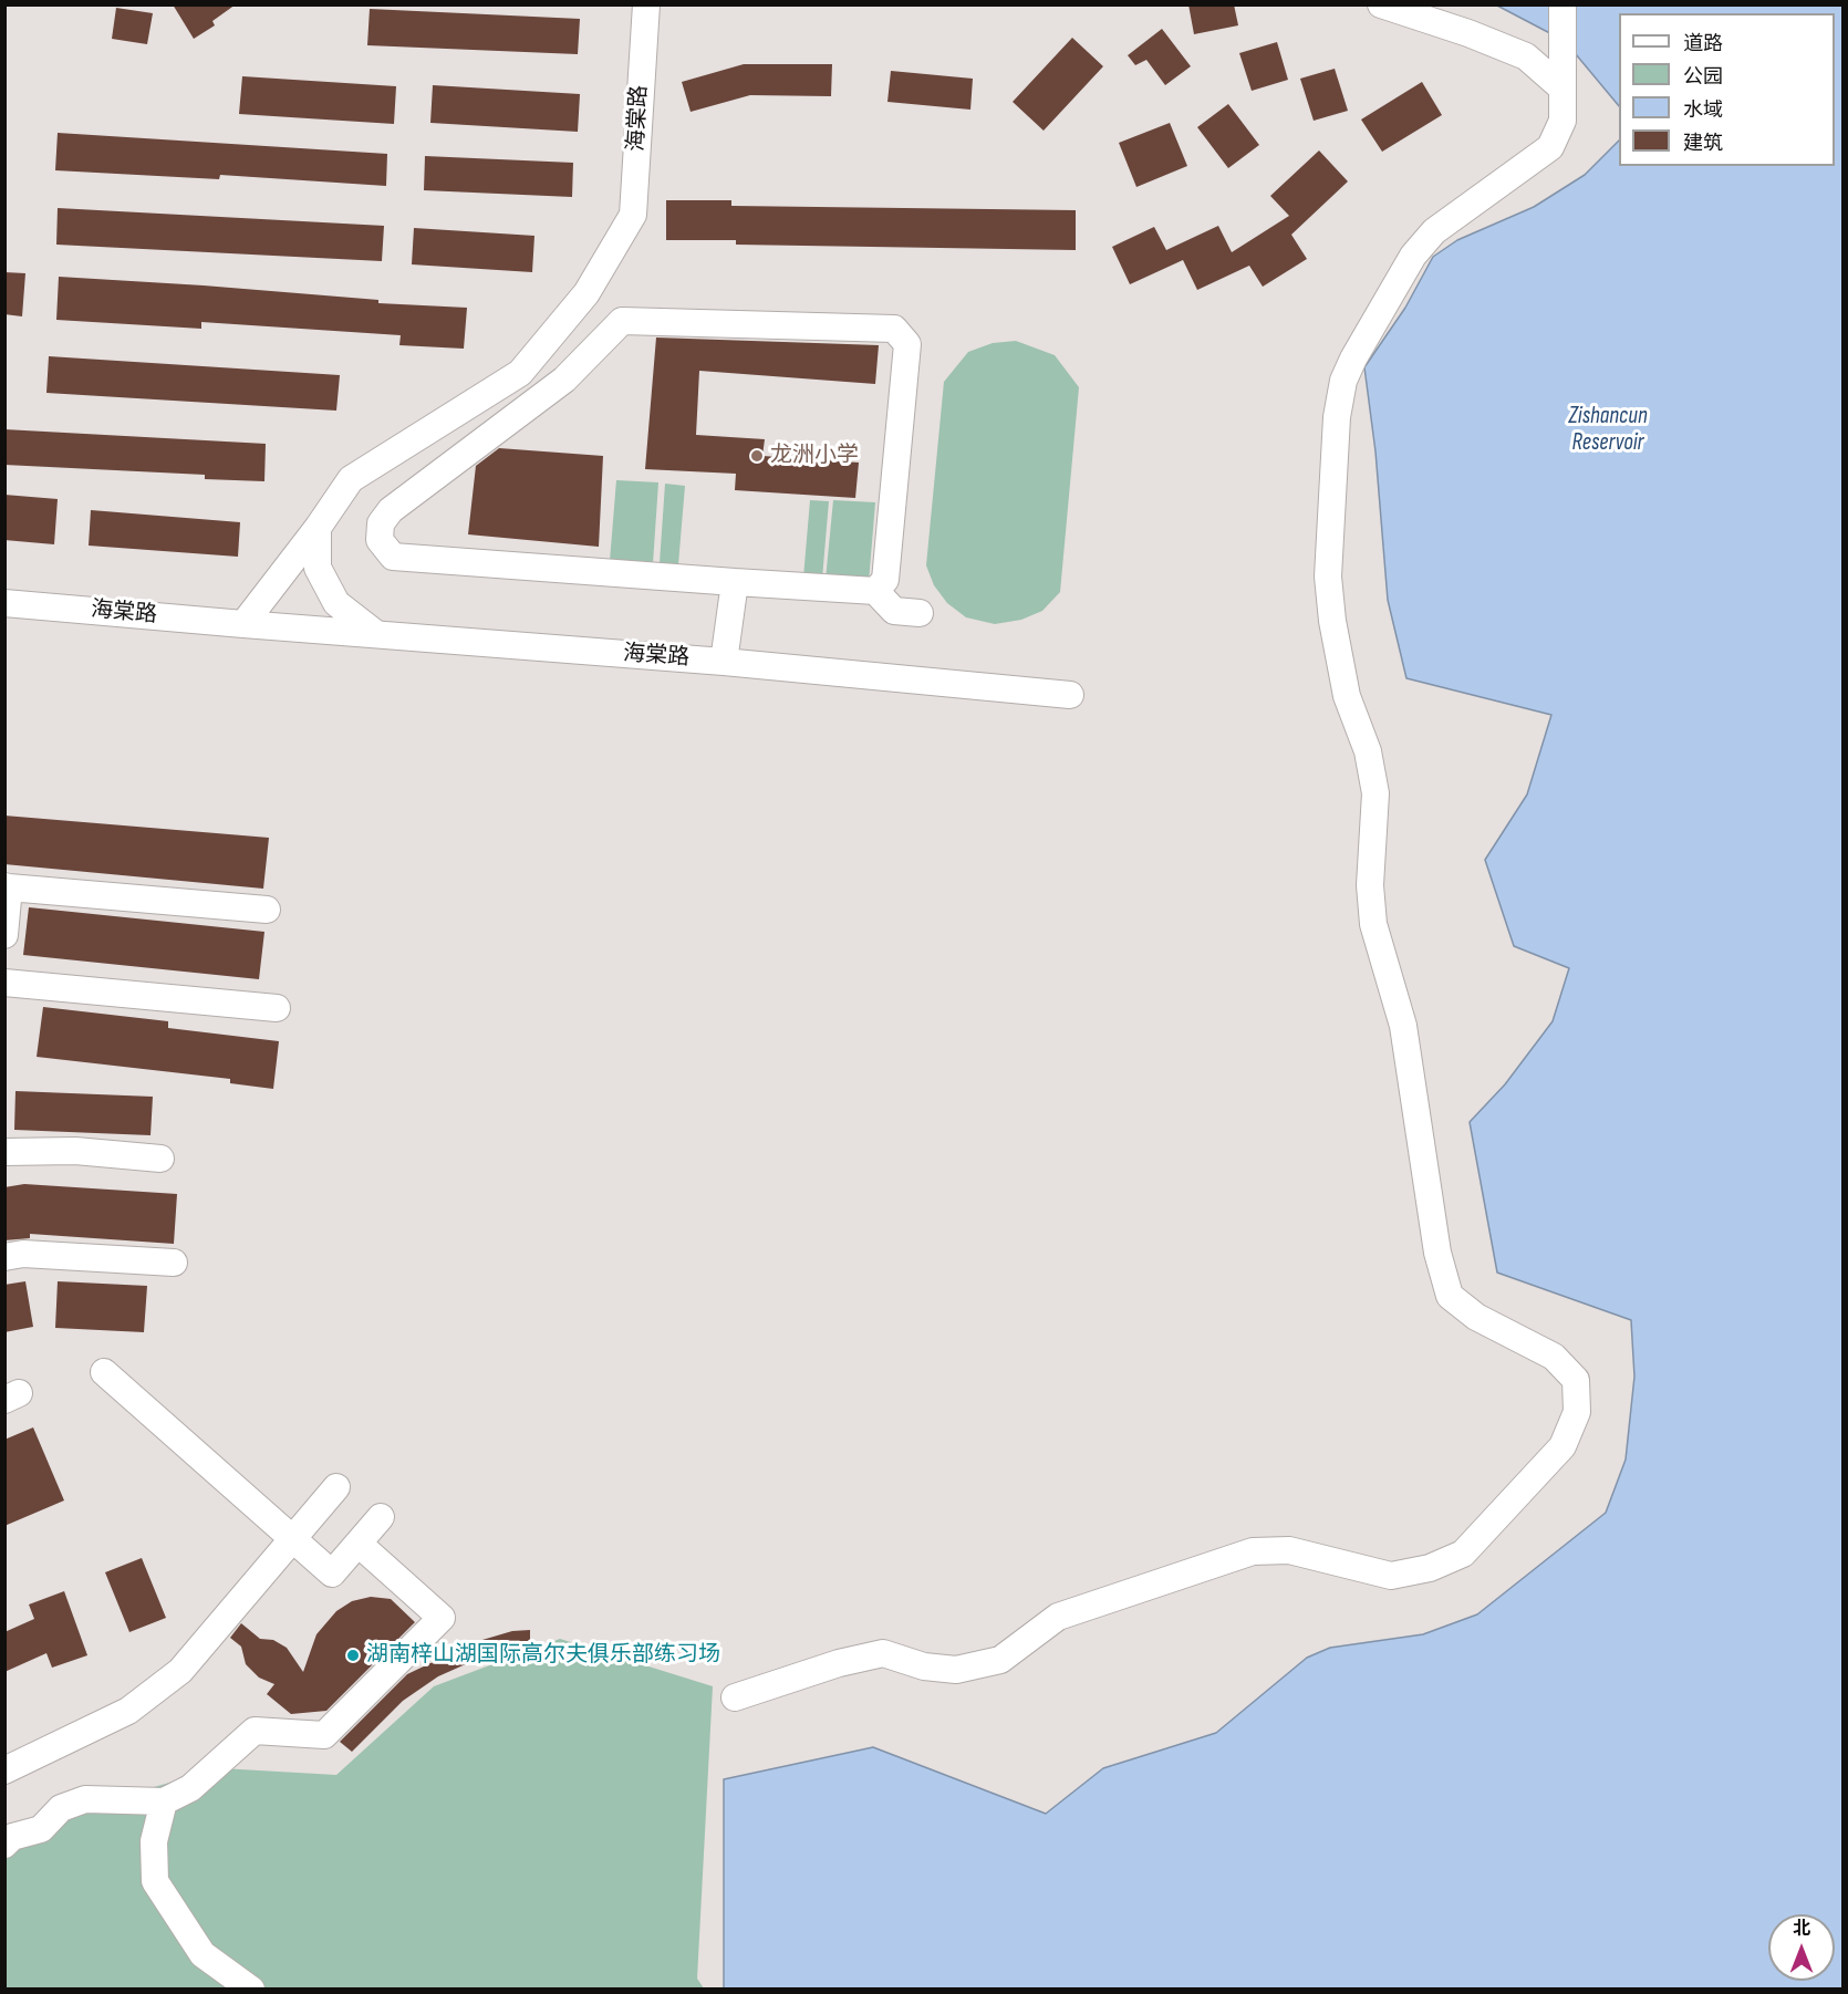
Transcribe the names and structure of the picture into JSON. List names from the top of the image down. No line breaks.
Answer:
{"streets":{"street":["海棠路"]},"water":["Zishancun Reservoir"],"places":["龙洲小学","湖南梓山湖国际高尔夫俱乐部练习场"],"legend":["道路","公园","水域","建筑"],"north":"top"}
